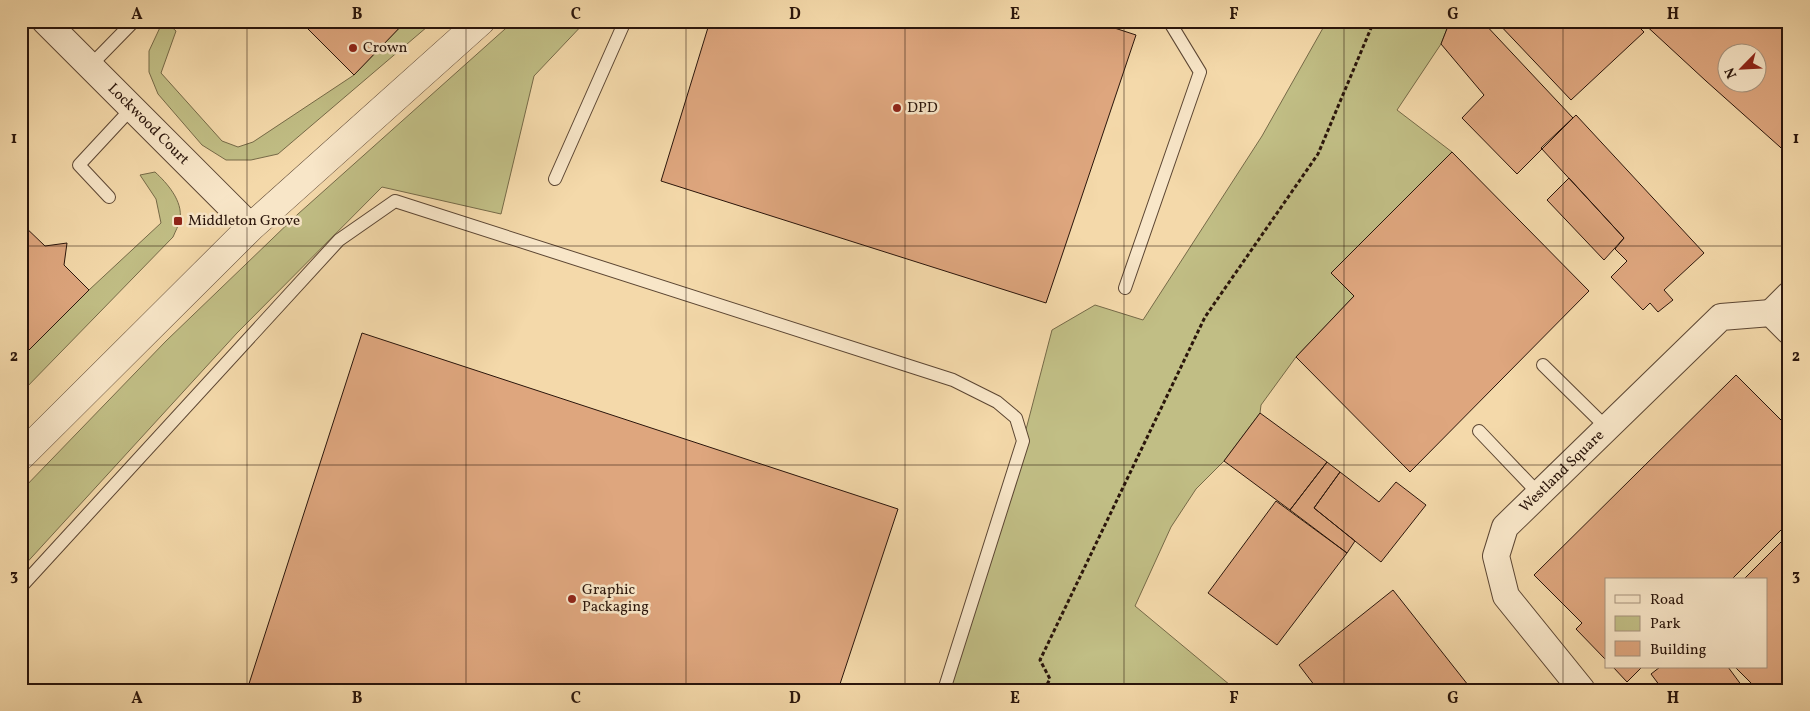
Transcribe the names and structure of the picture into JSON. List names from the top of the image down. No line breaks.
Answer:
{"streets":{"street":["Lockwood Court","Westland Square"]},"places":{"other":["Crown","DPD","Graphic Packaging"],"transit":["Middleton Grove"]},"legend":["Road","Park","Building"],"north":"bottom left","grid":{"columns":["A","B","C","D","E","F","G","H"],"rows":["1","2","3"]}}
